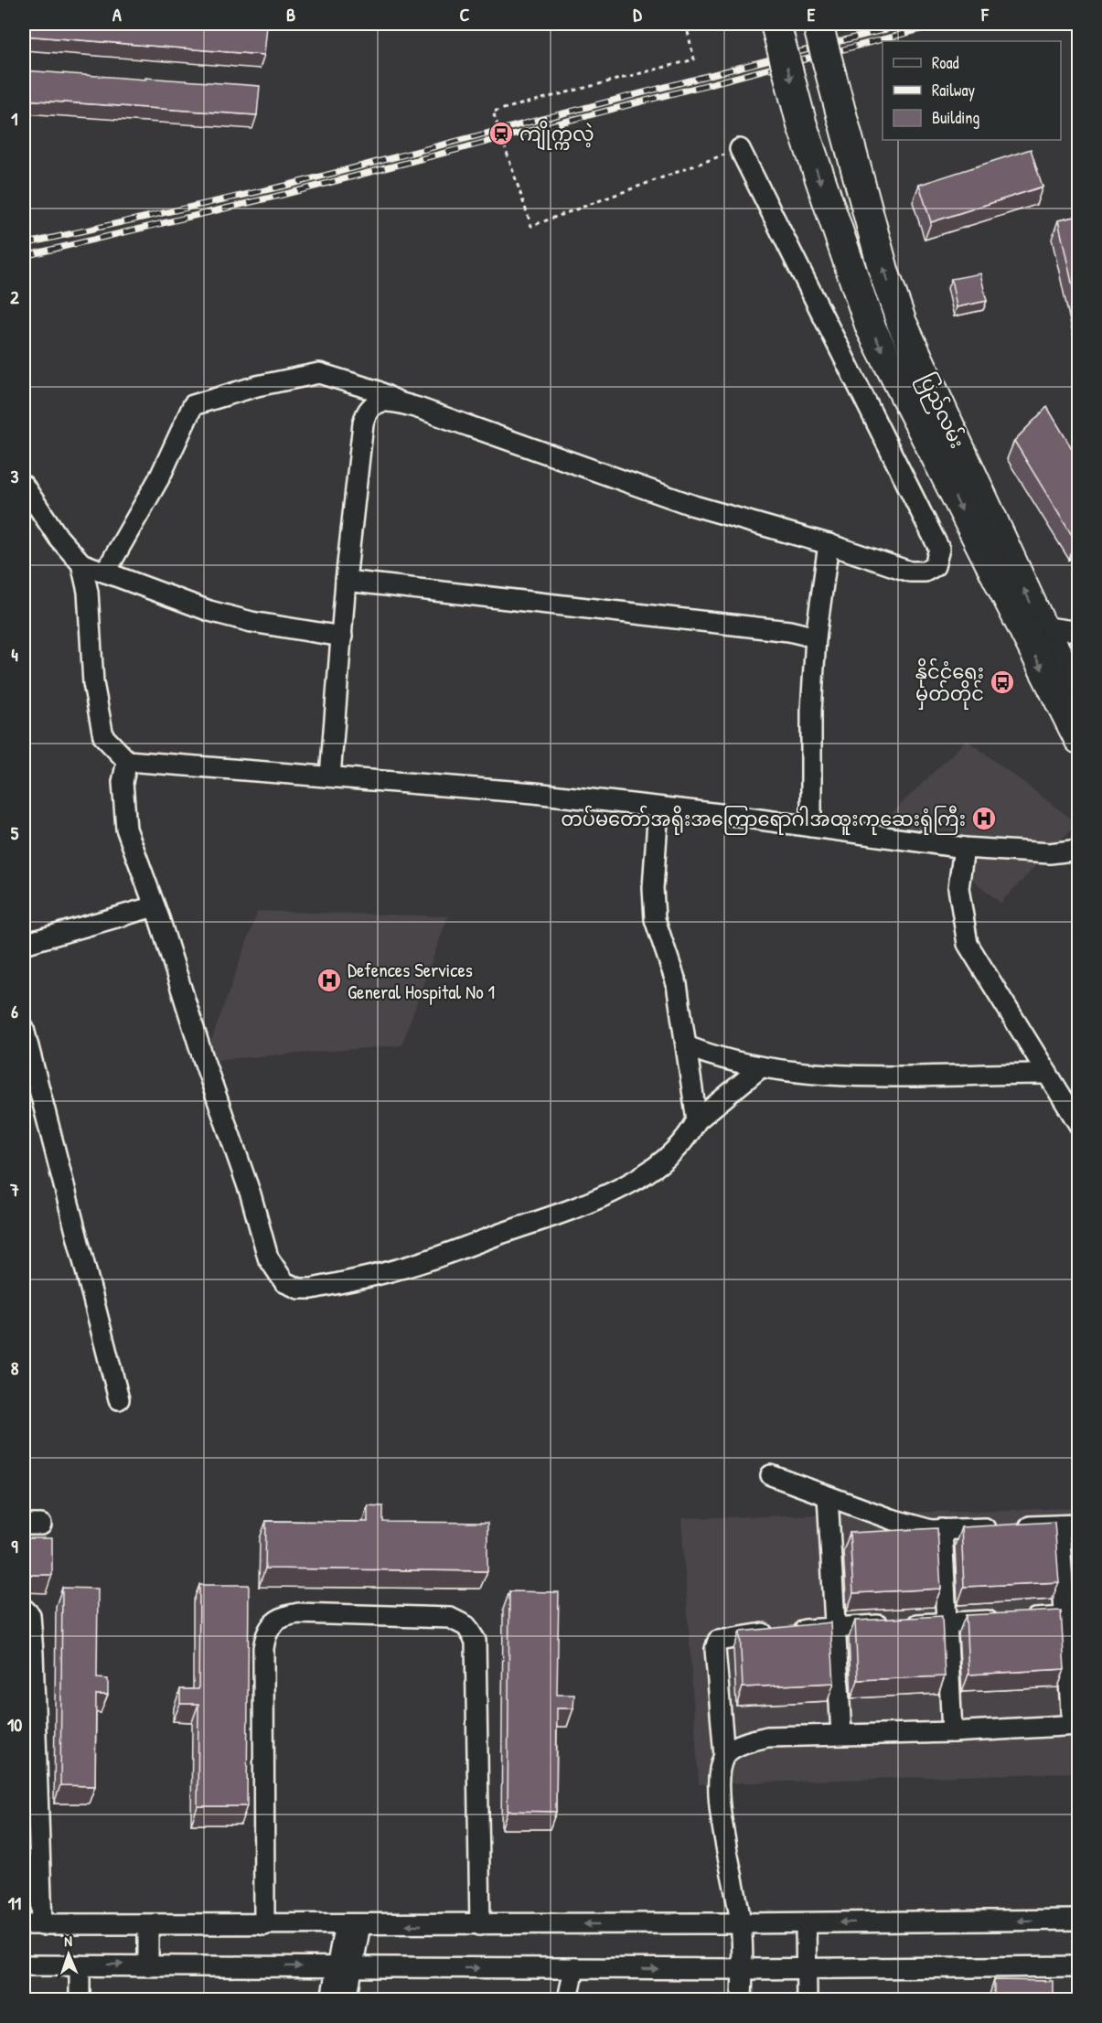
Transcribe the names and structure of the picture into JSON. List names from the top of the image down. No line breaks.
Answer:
{"streets":{"highway":["ပြည်လမ်း"]},"places":{"station":["ကျိုက္ကလဲ့"],"bus stop":["နိုင်ငံရေး မှတ်တိုင်"],"hospital":["တပ်မတော်အရိုးအကြောရောဂါအထူးကုဆေးရုံကြီး","Defences Services General Hospital No 1"]},"legend":["Road","Railway","Building"],"north":"top","grid":{"columns":["A","B","C","D","E","F"],"rows":["1","2","3","4","5","6","7","8","9","10","11"]}}
